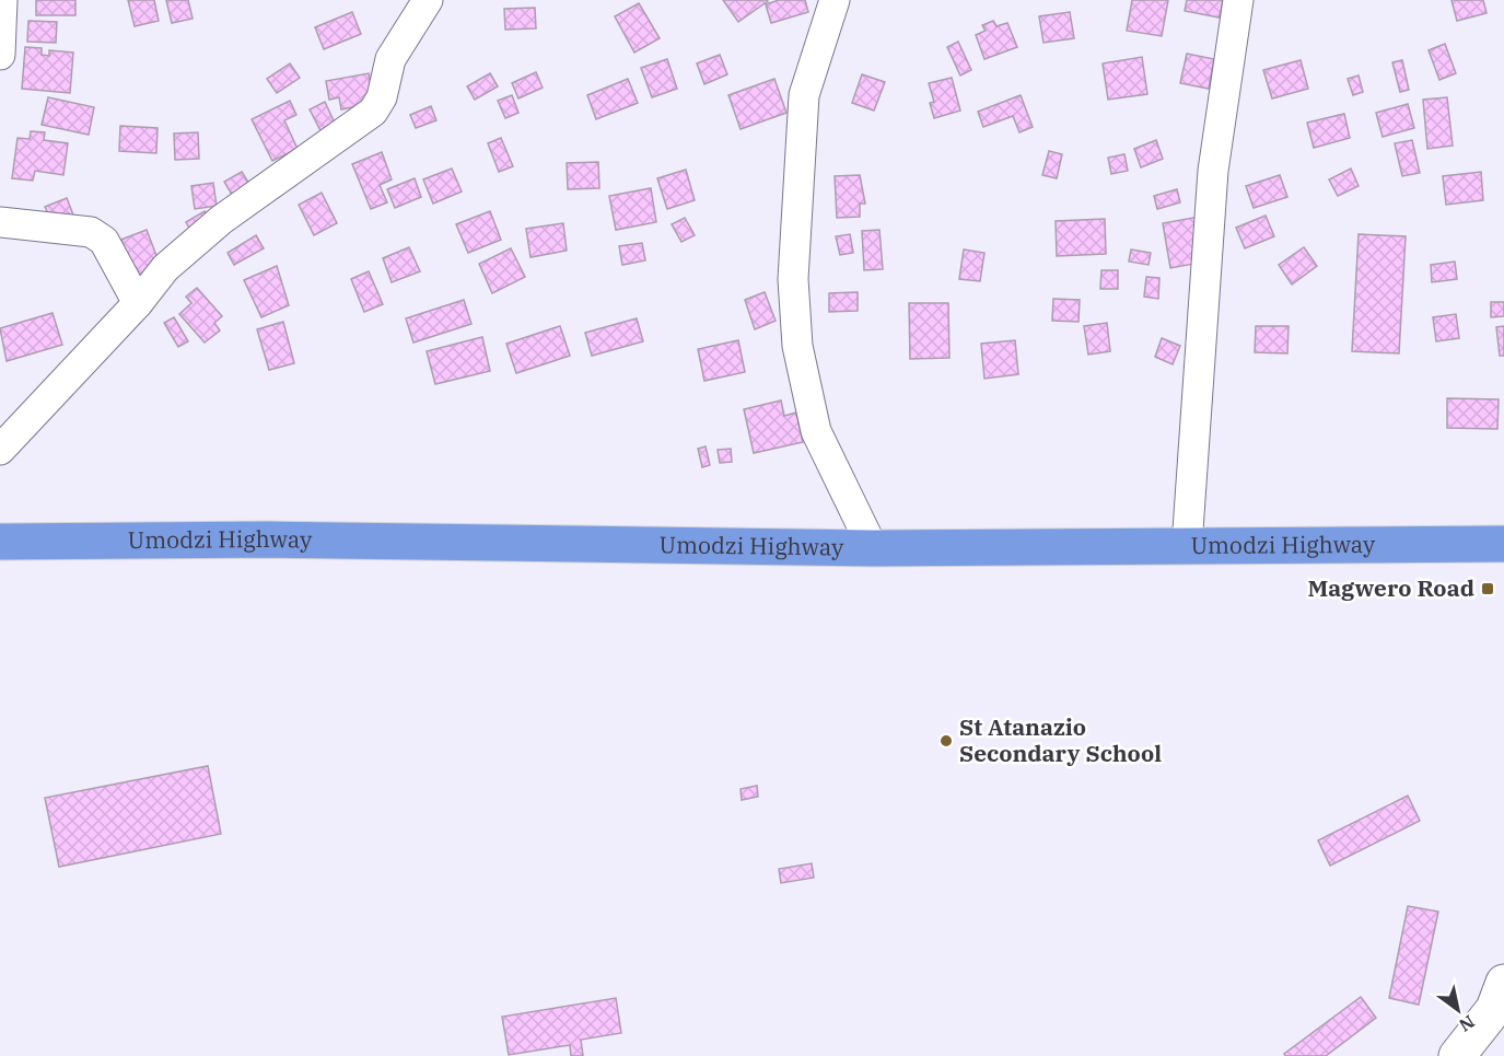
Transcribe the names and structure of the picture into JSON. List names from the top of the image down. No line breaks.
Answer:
{"streets":{"highway":["Umodzi Highway"]},"places":{"transit":["Magwero Road"],"other":["St Atanazio Secondary School"]},"north":"bottom right"}
